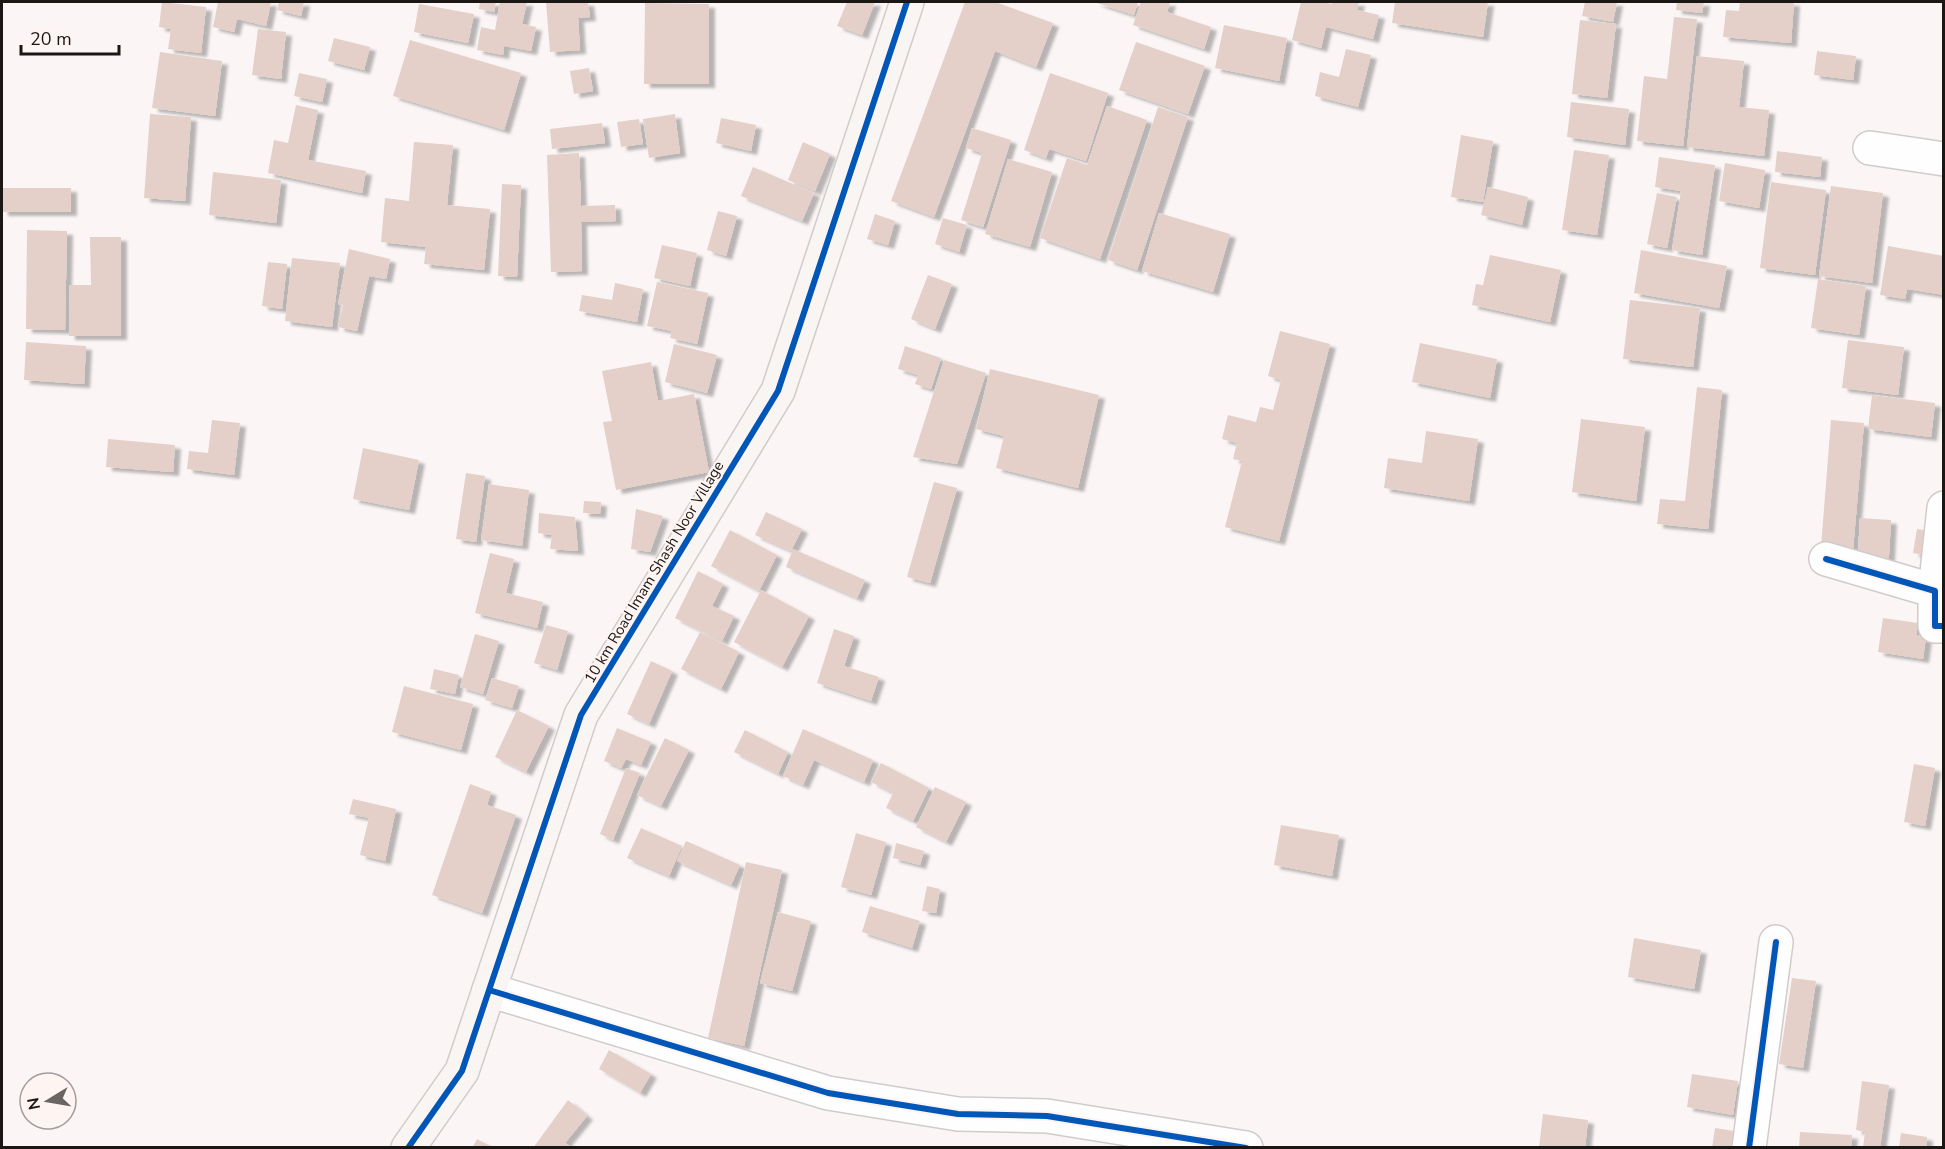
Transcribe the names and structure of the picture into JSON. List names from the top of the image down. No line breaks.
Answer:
{"streets":{"street":["10 km Road Imam Shash Noor Village"]},"scale_bar":"20 m","north":"left"}
